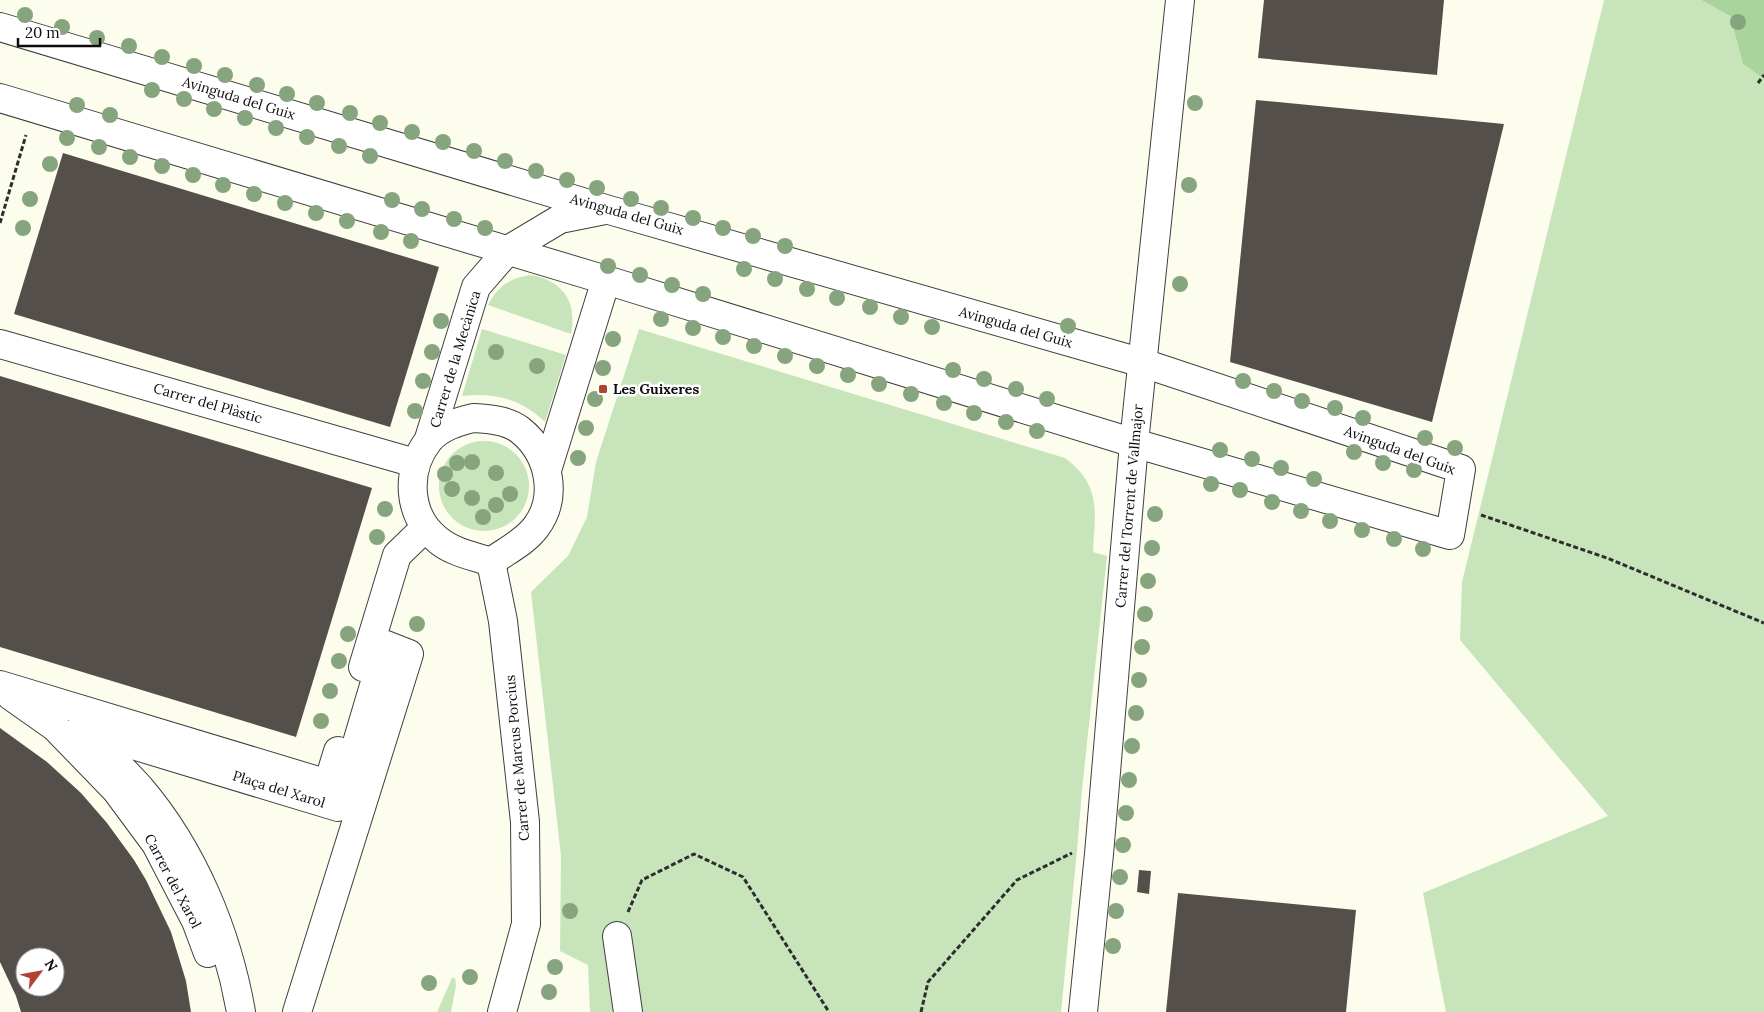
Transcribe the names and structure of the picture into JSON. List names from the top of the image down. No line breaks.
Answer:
{"streets":{"street":["Avinguda del Guix","Carrer de la Mecànica","Carrer del Plàstic","Carrer del Torrent de Vallmajor","Carrer de Marcus Porcius","Plaça del Xarol","Carrer del Xarol"]},"crossings":[["Avinguda del Guix","Carrer de la Mecànica"],["Avinguda del Guix","Carrer del Torrent de Vallmajor"],["Carrer de la Mecànica","Carrer del Plàstic"],["Carrer de la Mecànica","Carrer de Marcus Porcius"],["Carrer de la Mecànica","Carrer del Xarol"],["Carrer del Plàstic","Carrer de Marcus Porcius"],["Carrer del Plàstic","Carrer del Xarol"],["Carrer de Marcus Porcius","Carrer del Xarol"]],"places":{"transit":["Les Guixeres"]},"scale_bar":"20 m","north":"top right"}
